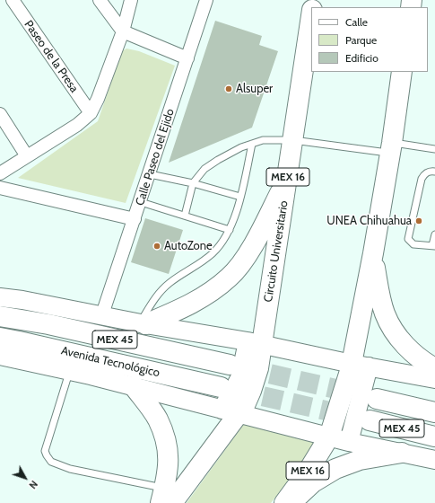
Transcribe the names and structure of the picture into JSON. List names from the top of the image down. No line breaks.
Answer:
{"streets":{"main road":["MEX 16","Circuito Universitario","MEX 45","Avenida Tecnológico"],"street":["Paseo de la Presa","Calle Paseo del Ejido"]},"places":["Alsuper","UNEA Chihuahua","AutoZone"],"legend":["Calle","Parque","Edificio"],"north":"bottom right"}
